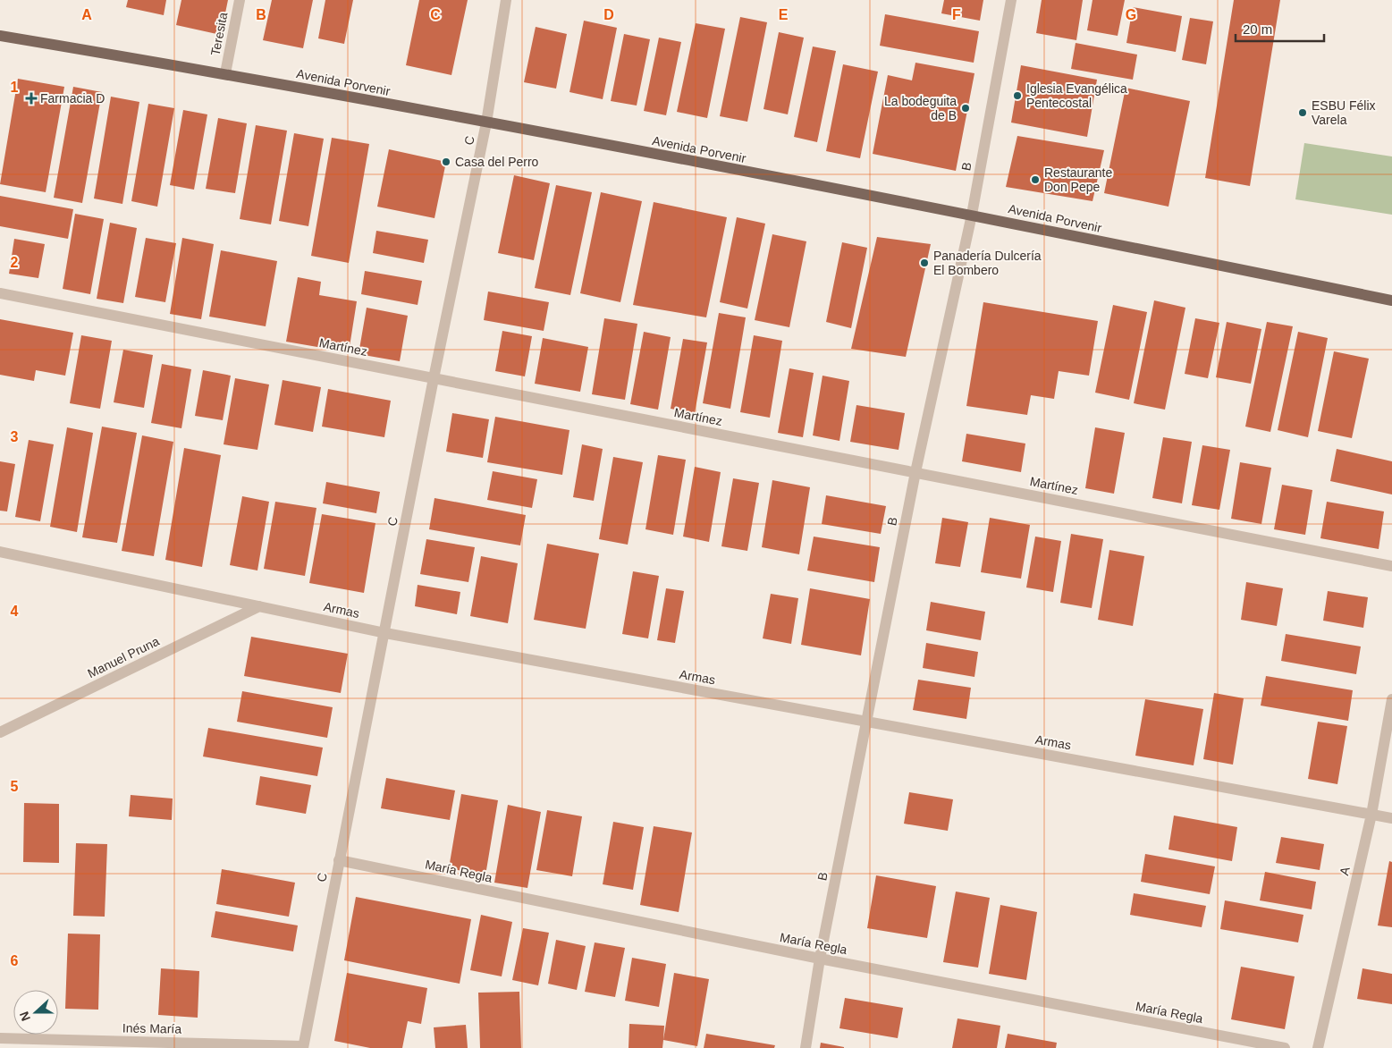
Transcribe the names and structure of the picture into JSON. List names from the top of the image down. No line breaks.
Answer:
{"streets":{"main road":["Avenida Porvenir"],"street":["Teresita","C","B","Martínez","Armas","Manuel Pruna","María Regla","A","Inés María"]},"crossings":[["Teresita","Avenida Porvenir"],["Avenida Porvenir","C"],["Avenida Porvenir","B"],["C","Martínez"],["C","Armas"],["C","María Regla"],["C","Inés María"],["B","Martínez"],["B","Armas"],["B","María Regla"],["Armas","Manuel Pruna"],["Armas","A"]],"places":{"other":["Iglesia Evangélica Pentecostal","La bodeguita de B","ESBU Félix Varela","Casa del Perro","Restaurante Don Pepe","Panadería Dulcería El Bombero"],"health":["Farmacia D"]},"scale_bar":"20 m","north":"left","grid":{"columns":["A","B","C","D","E","F","G"],"rows":["1","2","3","4","5","6"]}}
